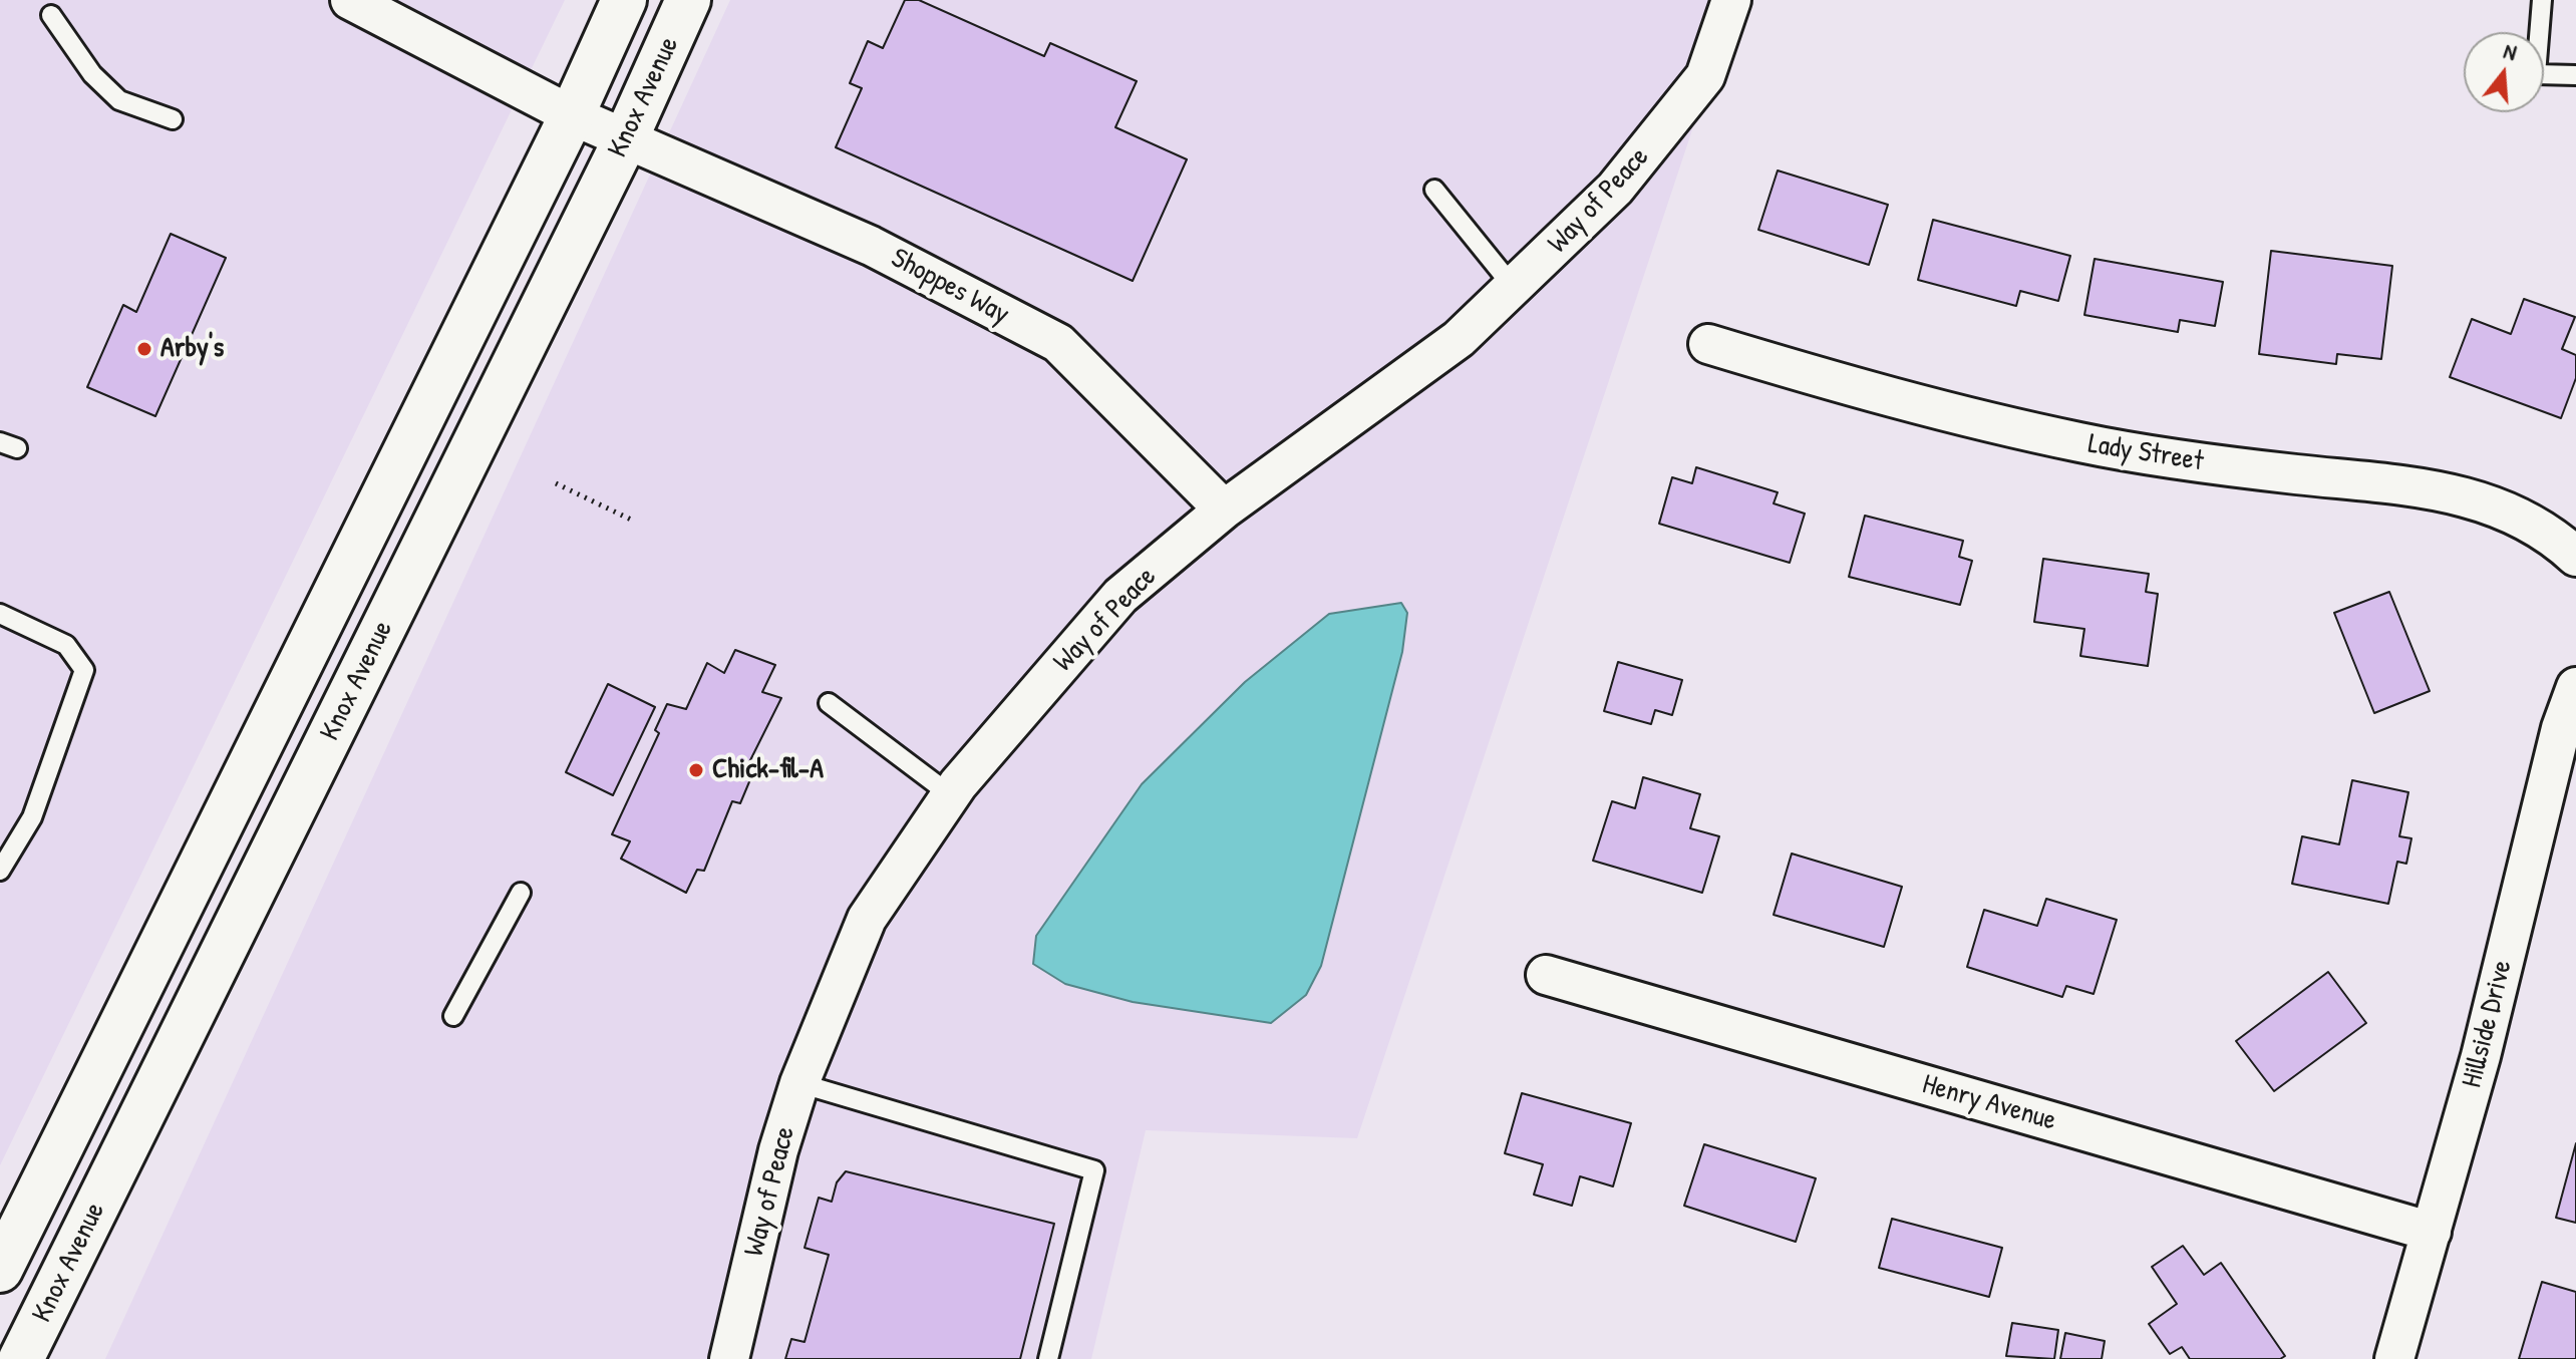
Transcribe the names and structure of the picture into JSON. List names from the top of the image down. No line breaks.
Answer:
{"streets":{"main road":["Knox Avenue"],"street":["Way of Peace","Shoppes Way","Lady Street","Hillside Drive","Henry Avenue"]},"crossings":[["Knox Avenue","Shoppes Way"],["Way of Peace","Shoppes Way"],["Hillside Drive","Henry Avenue"]],"places":["Arby's","Chick-fil-A"],"north":"top"}
